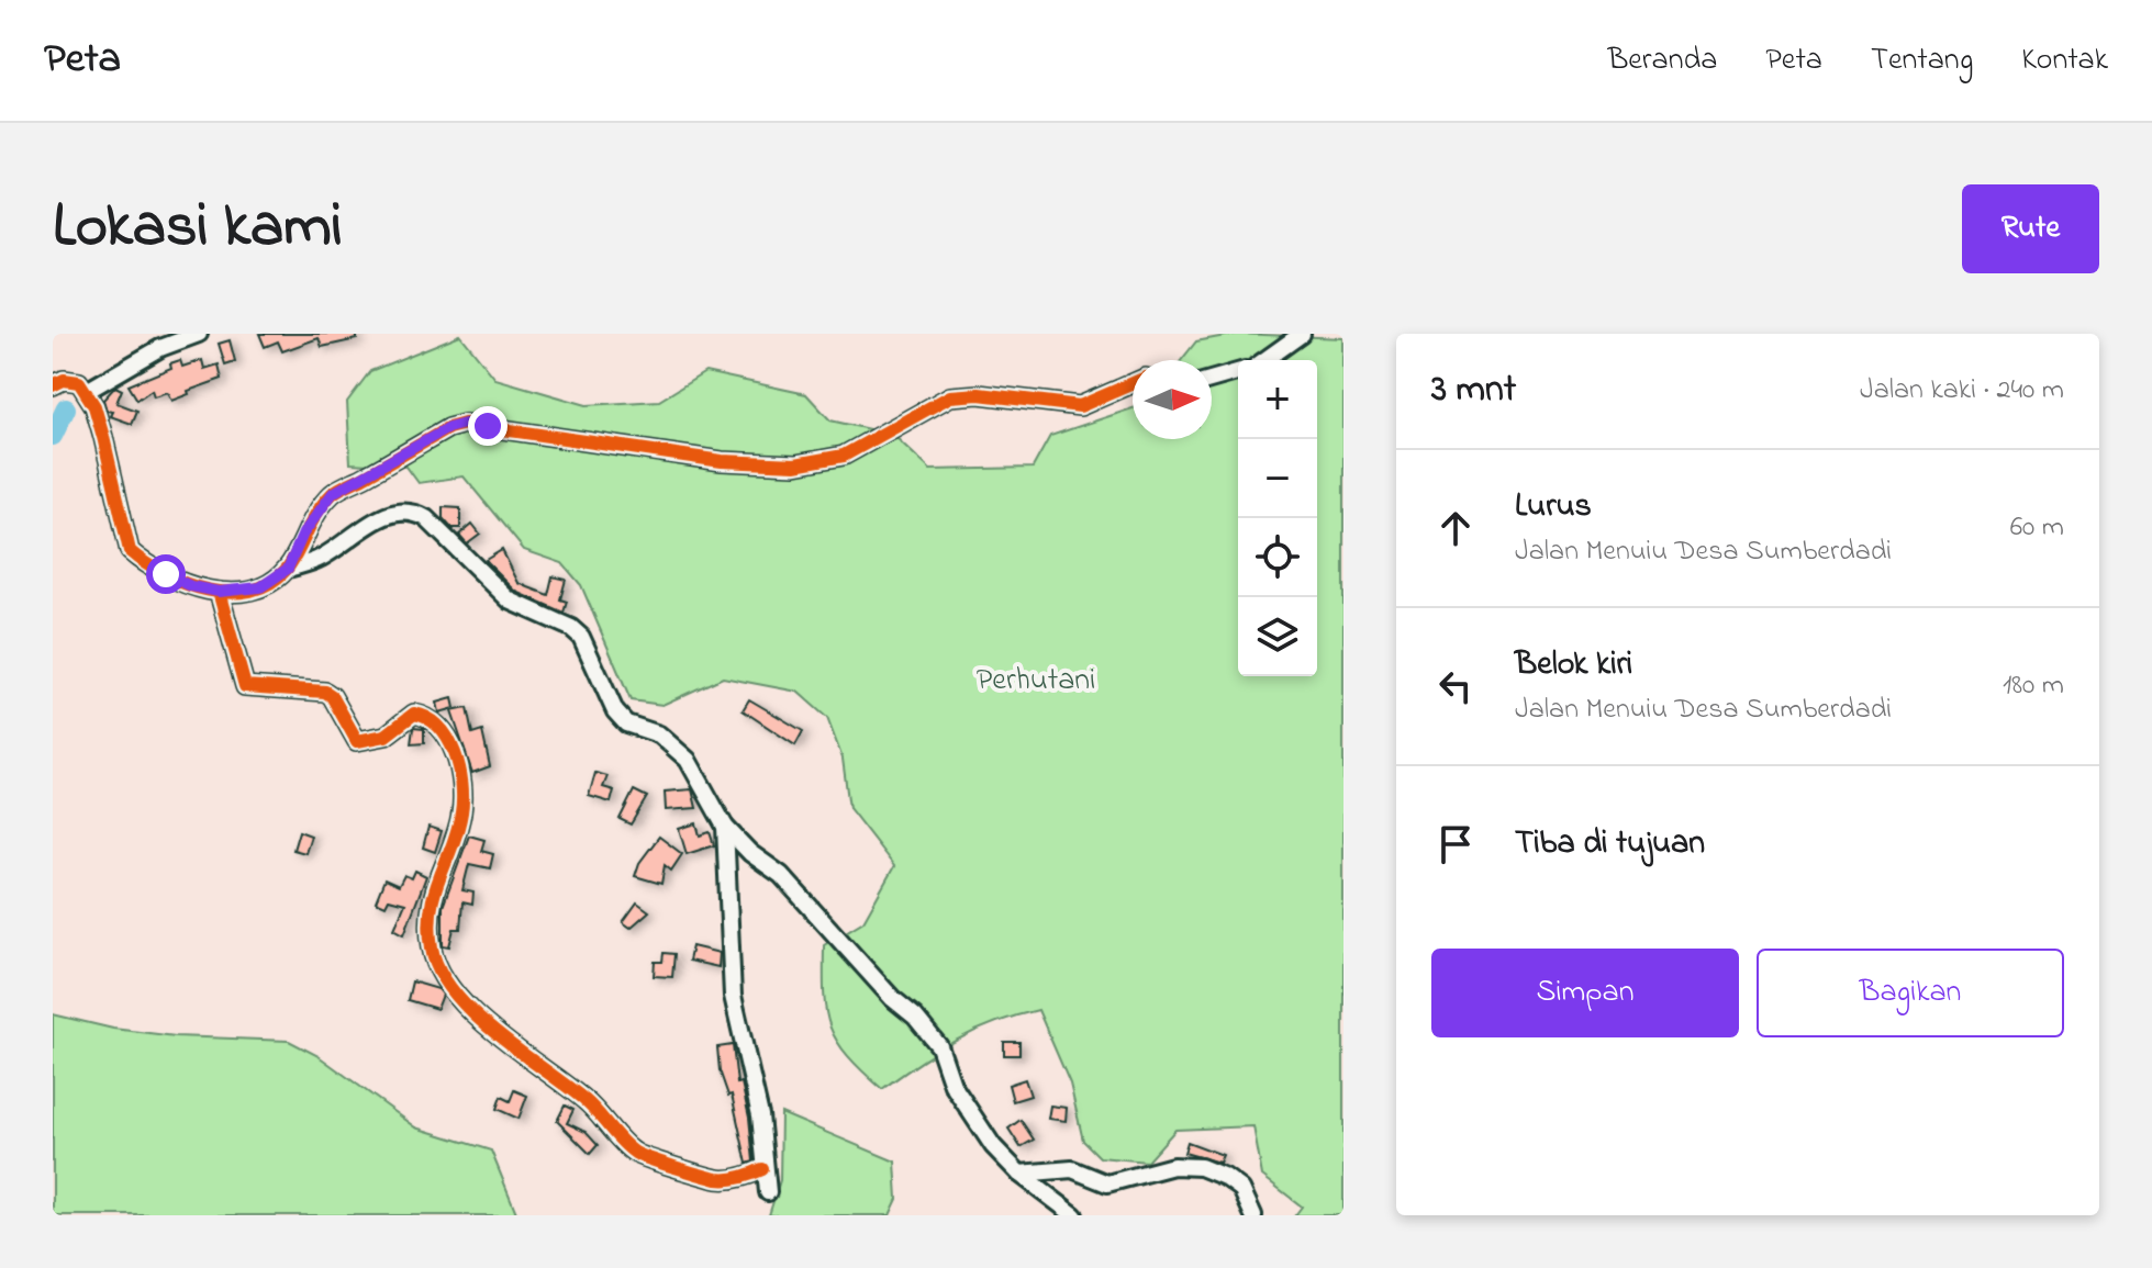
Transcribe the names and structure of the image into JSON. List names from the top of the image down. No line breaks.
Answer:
{"parks":["Perhutani"],"north":"right","page":{"header":"Peta","nav":["Beranda","Peta","Tentang","Kontak"],"title":"Lokasi kami","buttons":["Rute",["Simpan","Bagikan"]],"heading":["3 mnt","Jalan kaki · 240 m"],"map_buttons":["+","−"],"list":[["Lurus","Jalan Menuiu Desa Sumberdadi","60 m"],["Belok kiri","Jalan Menuiu Desa Sumberdadi","180 m"],"Tiba di tujuan"]}}
